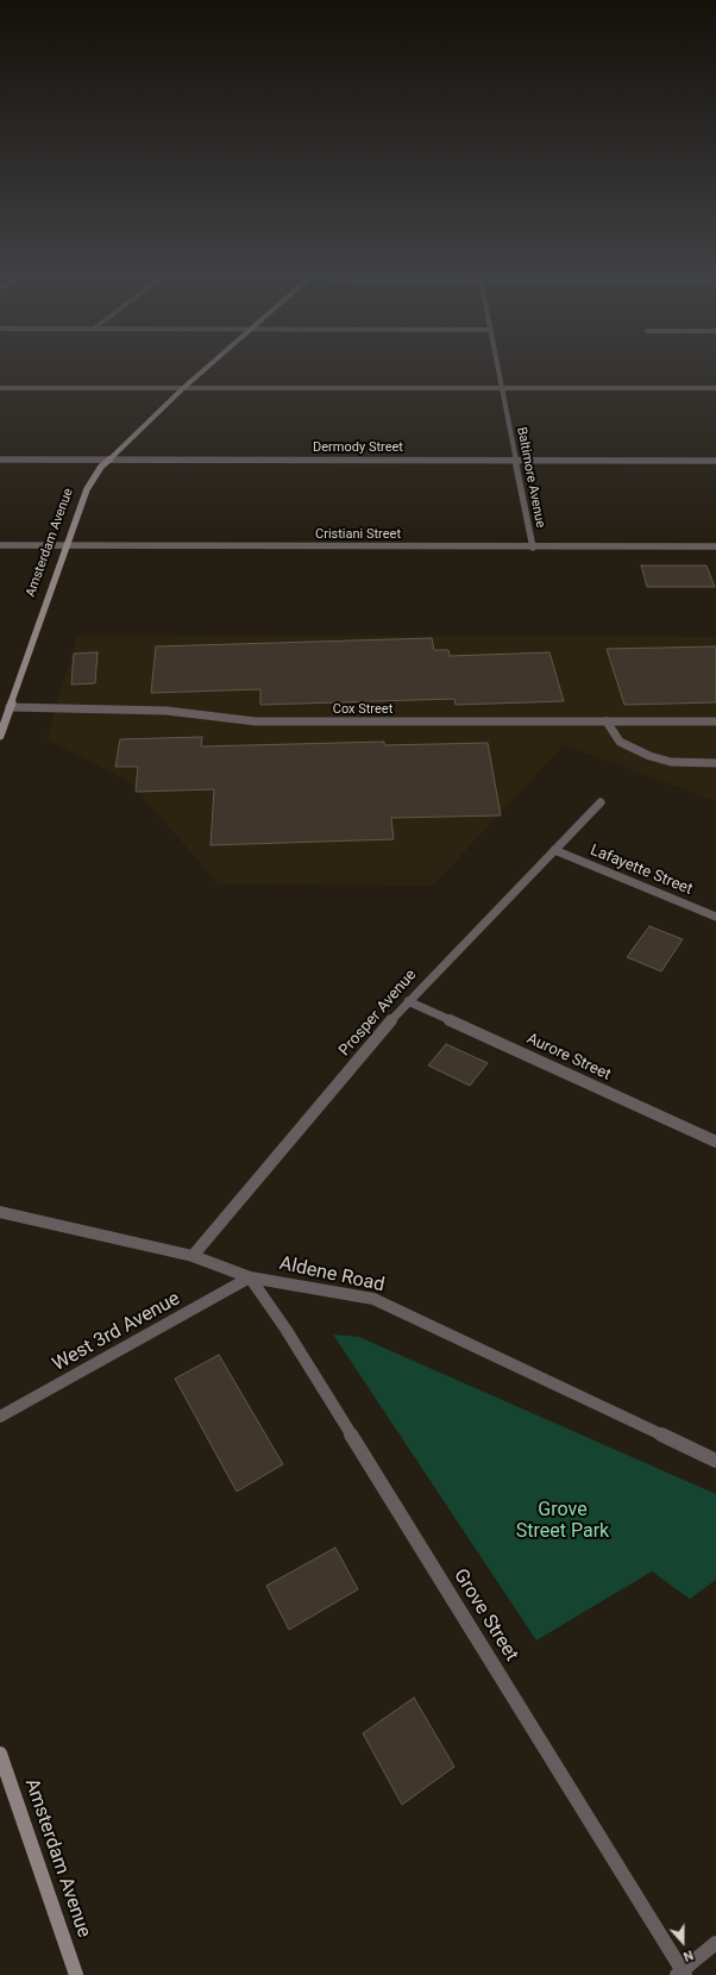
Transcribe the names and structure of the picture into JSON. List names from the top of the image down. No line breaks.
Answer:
{"streets":{"main road":["Amsterdam Avenue"],"street":["Dermody Street","Baltimore Avenue","Cristiani Street","Cox Street","Lafayette Street","Prosper Avenue","Aurore Street","Aldene Road","West 3rd Avenue","Grove Street"]},"crossings":[["Dermody Street","Baltimore Avenue"],["Dermody Street","Amsterdam Avenue"],["Baltimore Avenue","Cristiani Street"],["Cristiani Street","Amsterdam Avenue"],["Amsterdam Avenue","Cox Street"],["Lafayette Street","Prosper Avenue"],["Prosper Avenue","Aurore Street"],["Prosper Avenue","Aldene Road"],["Aldene Road","West 3rd Avenue"],["Aldene Road","Grove Street"],["West 3rd Avenue","Grove Street"]],"parks":["Grove Street Park"],"north":"bottom"}
